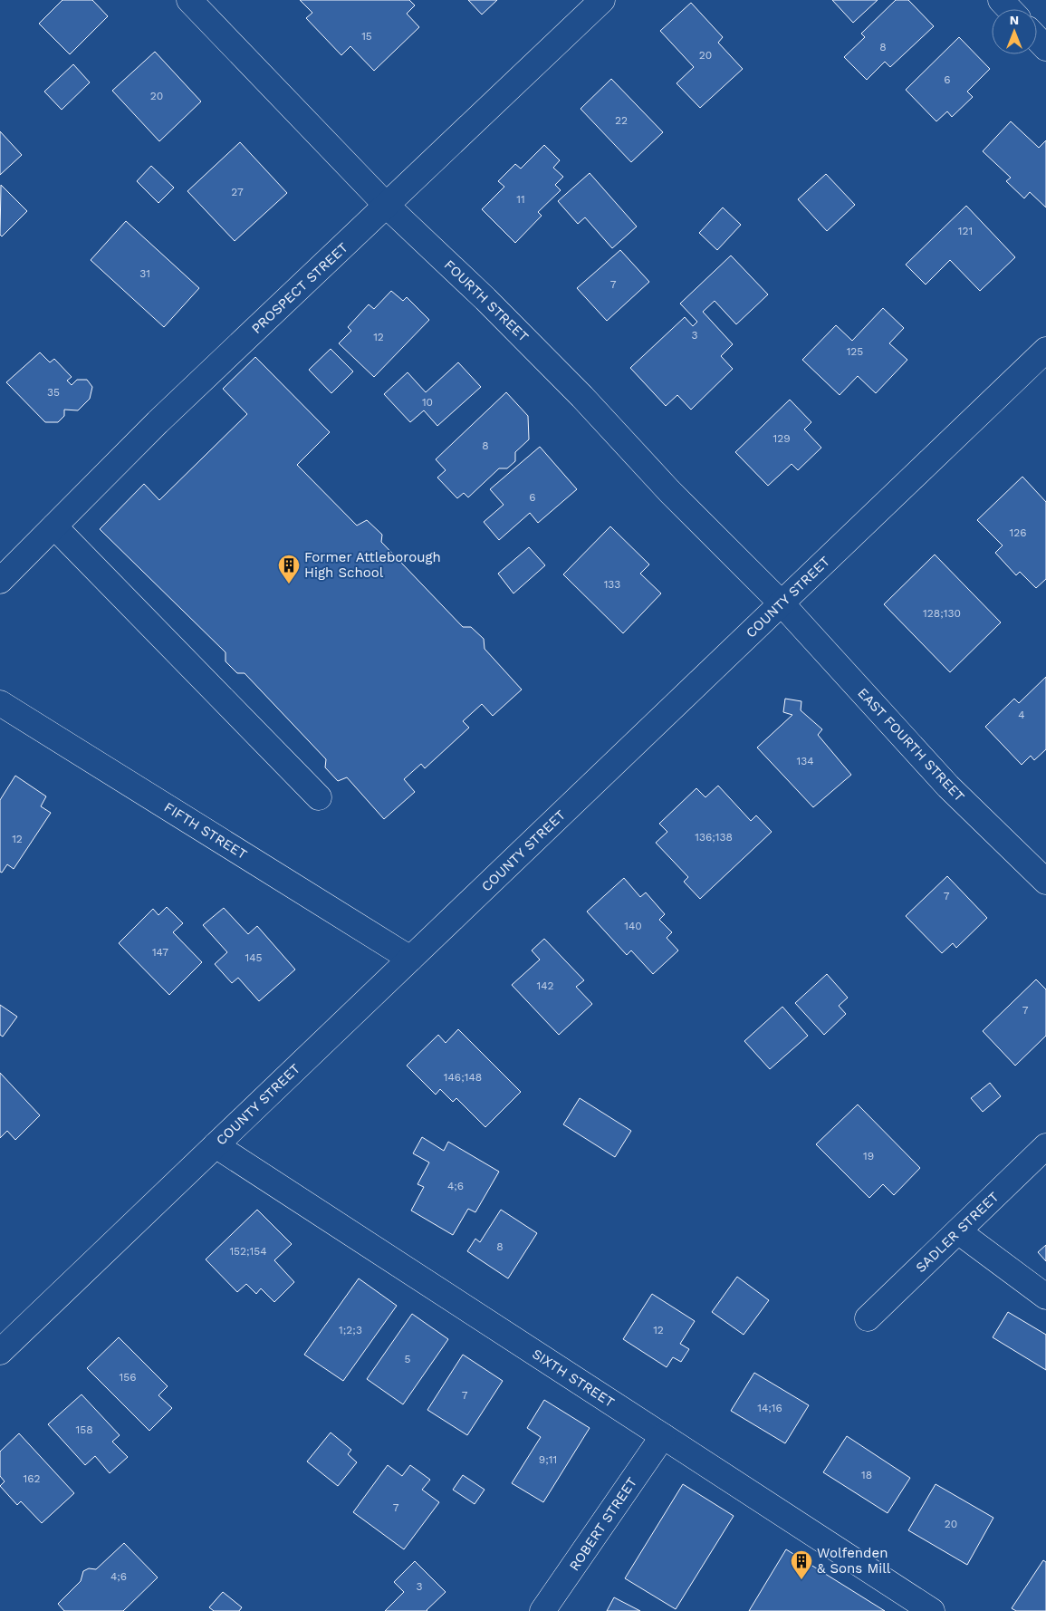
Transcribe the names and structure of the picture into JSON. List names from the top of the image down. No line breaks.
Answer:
{"streets":{"main road":["PROSPECT STREET","FOURTH STREET","COUNTY STREET","EAST FOURTH STREET","FIFTH STREET","SADLER STREET","SIXTH STREET","ROBERT STREET"]},"crossings":[["PROSPECT STREET","FOURTH STREET"],["FOURTH STREET","COUNTY STREET"],["FOURTH STREET","EAST FOURTH STREET"],["COUNTY STREET","EAST FOURTH STREET"],["COUNTY STREET","FIFTH STREET"],["COUNTY STREET","SIXTH STREET"],["SIXTH STREET","ROBERT STREET"]],"places":{"building":["Former Attleborough High School","Wolfenden & Sons Mill"]},"house_numbers":["15","8","20","6","20","22","27","11","121","31","7","3","12","125","35","10","129","8","6","126","133","128;130","4","134","136;138","12","7","140","147","145","142","7","146;148","19","4;6","8","152;154","1;2;3","12","5","156","7","14;16","158","9;11","18","162","7","20","4;6","3"],"north":"top"}
